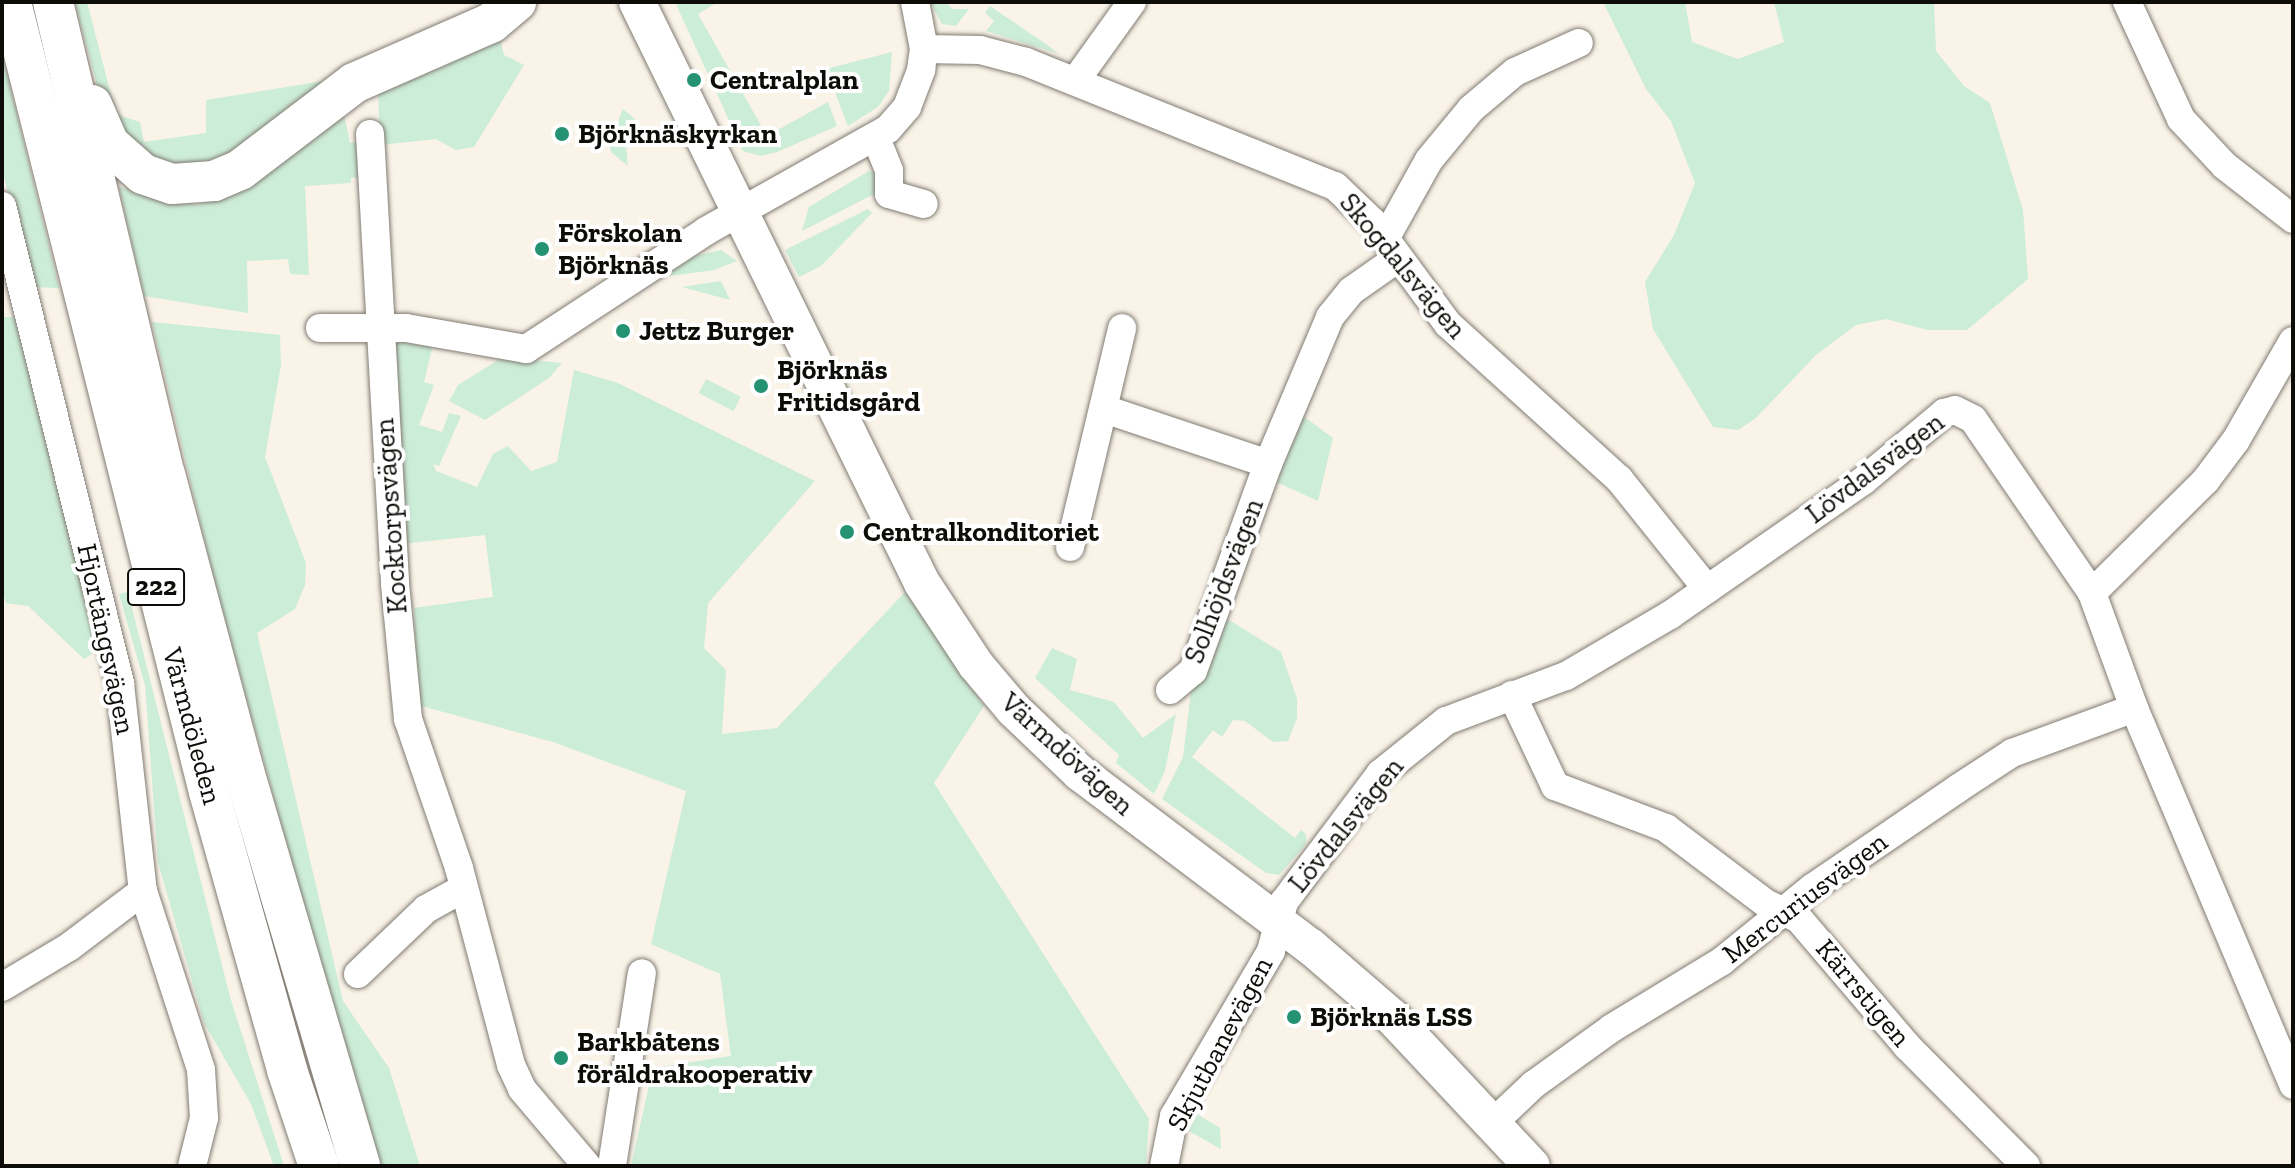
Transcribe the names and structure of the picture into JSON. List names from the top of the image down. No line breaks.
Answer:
{"streets":{"highway":["222","Värmdöleden"],"main road":["Värmdövägen"],"street":["Skogdalsvägen","Lövdalsvägen","Kocktorpsvägen","Solhöjdsvägen","Hjortängsvägen","Mercuriusvägen","Kärrstigen","Skjutbanevägen"]},"crossings":[["Skogdalsvägen","Lövdalsvägen"],["Skogdalsvägen","Solhöjdsvägen"],["Lövdalsvägen","Värmdövägen"],["Lövdalsvägen","Mercuriusvägen"],["Lövdalsvägen","Kärrstigen"],["Lövdalsvägen","Skjutbanevägen"],["Värmdövägen","Mercuriusvägen"],["Värmdövägen","Skjutbanevägen"],["Mercuriusvägen","Kärrstigen"]],"places":["Centralplan","Björknäskyrkan","Förskolan Björknäs","Jettz Burger","Björknäs Fritidsgård","Centralkonditoriet","Björknäs LSS","Barkbåtens föräldrakooperativ"]}
